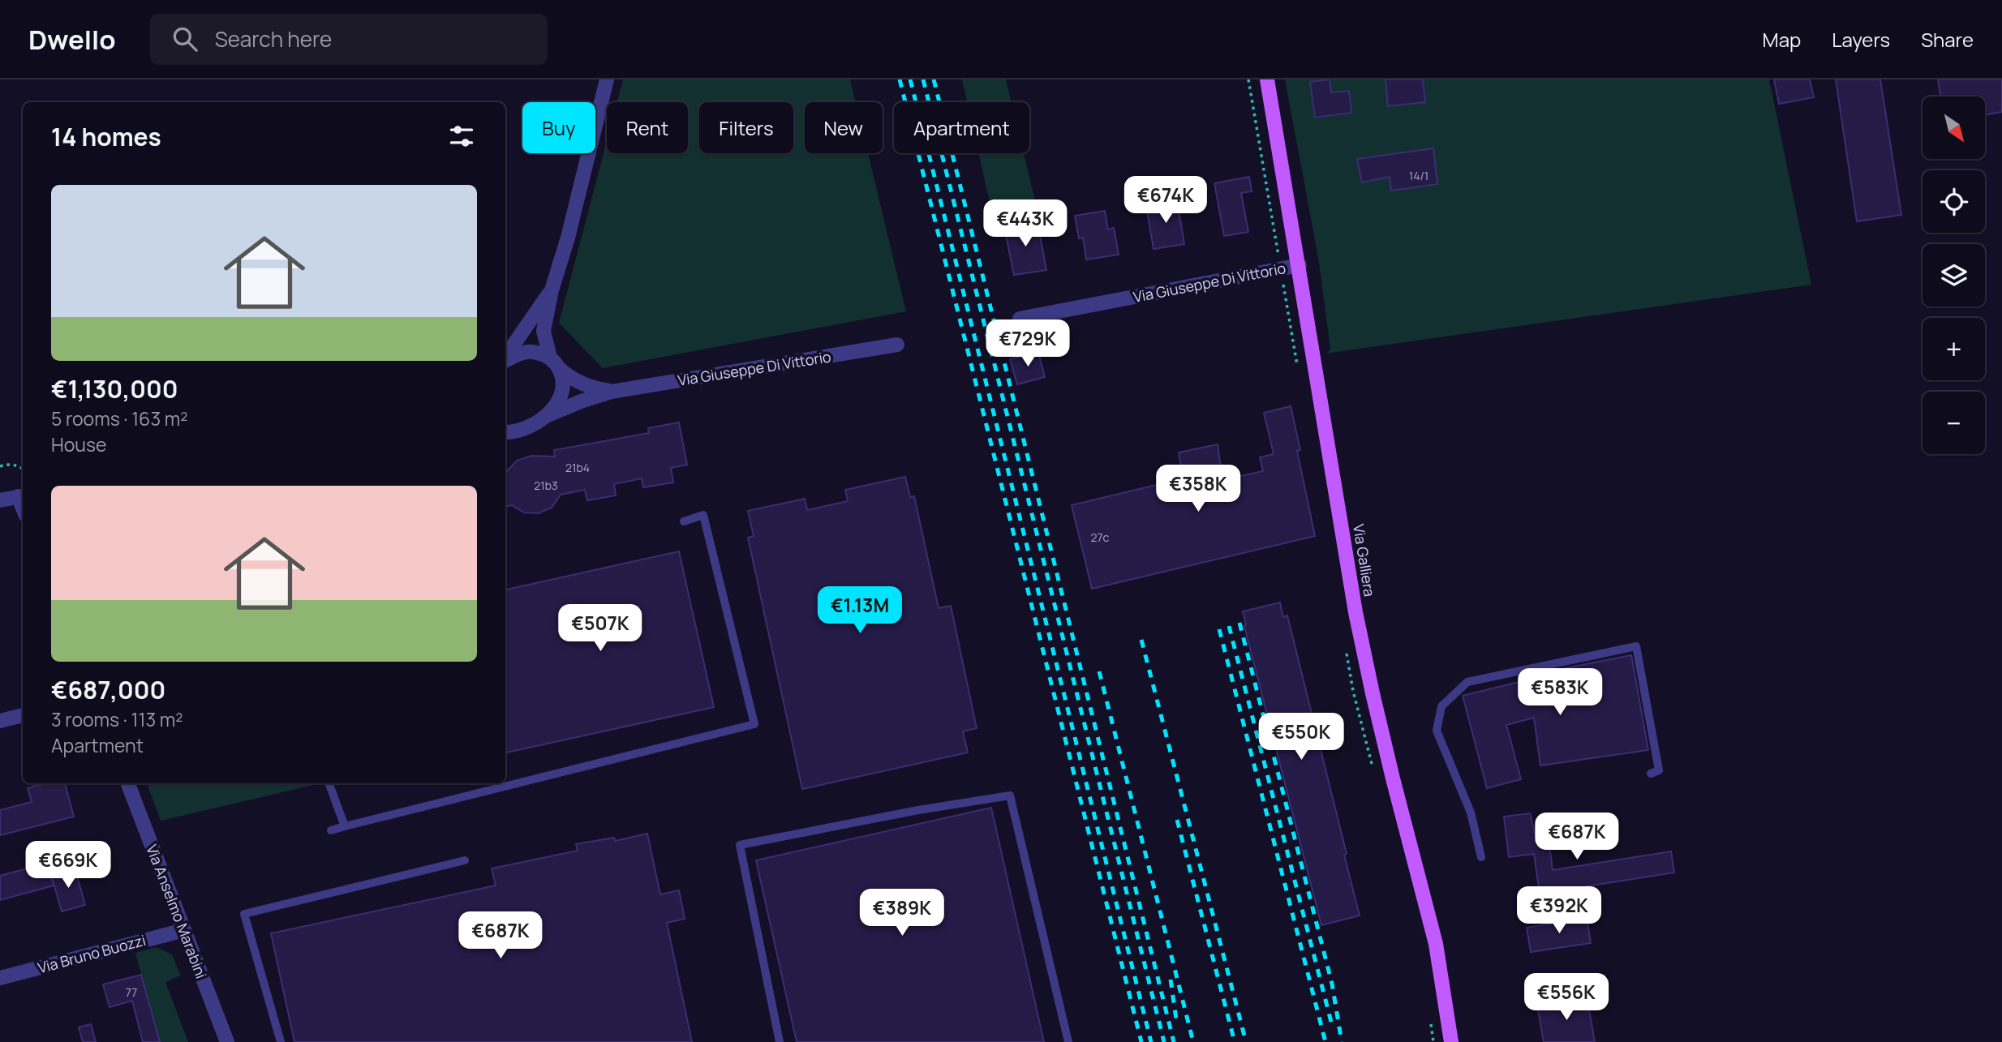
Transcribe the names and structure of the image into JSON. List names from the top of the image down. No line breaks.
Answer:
{"streets":{"main road":["Via Galliera"],"street":["Via Giuseppe Di Vittorio","Via Anselmo Marabini","Via Bruno Buozzi"]},"crossings":[["Via Giuseppe Di Vittorio","Via Galliera"],["Via Anselmo Marabini","Via Bruno Buozzi"]],"house_numbers":["14/1","21b4","21b3","27c","77"],"north":"bottom right","page":{"header":"Dwello","search":"Search here","nav":["Map","Layers","Share"],"map_buttons":["+","−"],"chip":["Buy","Rent","Filters","New","Apartment"],"heading":"14 homes","list":[{"name":"€1,130,000","note":"5 rooms · 163 m² · House"},{"name":"€687,000","note":"3 rooms · 113 m² · Apartment"}],"price":["€674K","€443K","€729K","€358K","€1.13M","€507K","€583K","€550K","€687K","€669K","€392K","€389K","€687K","€556K"]}}
